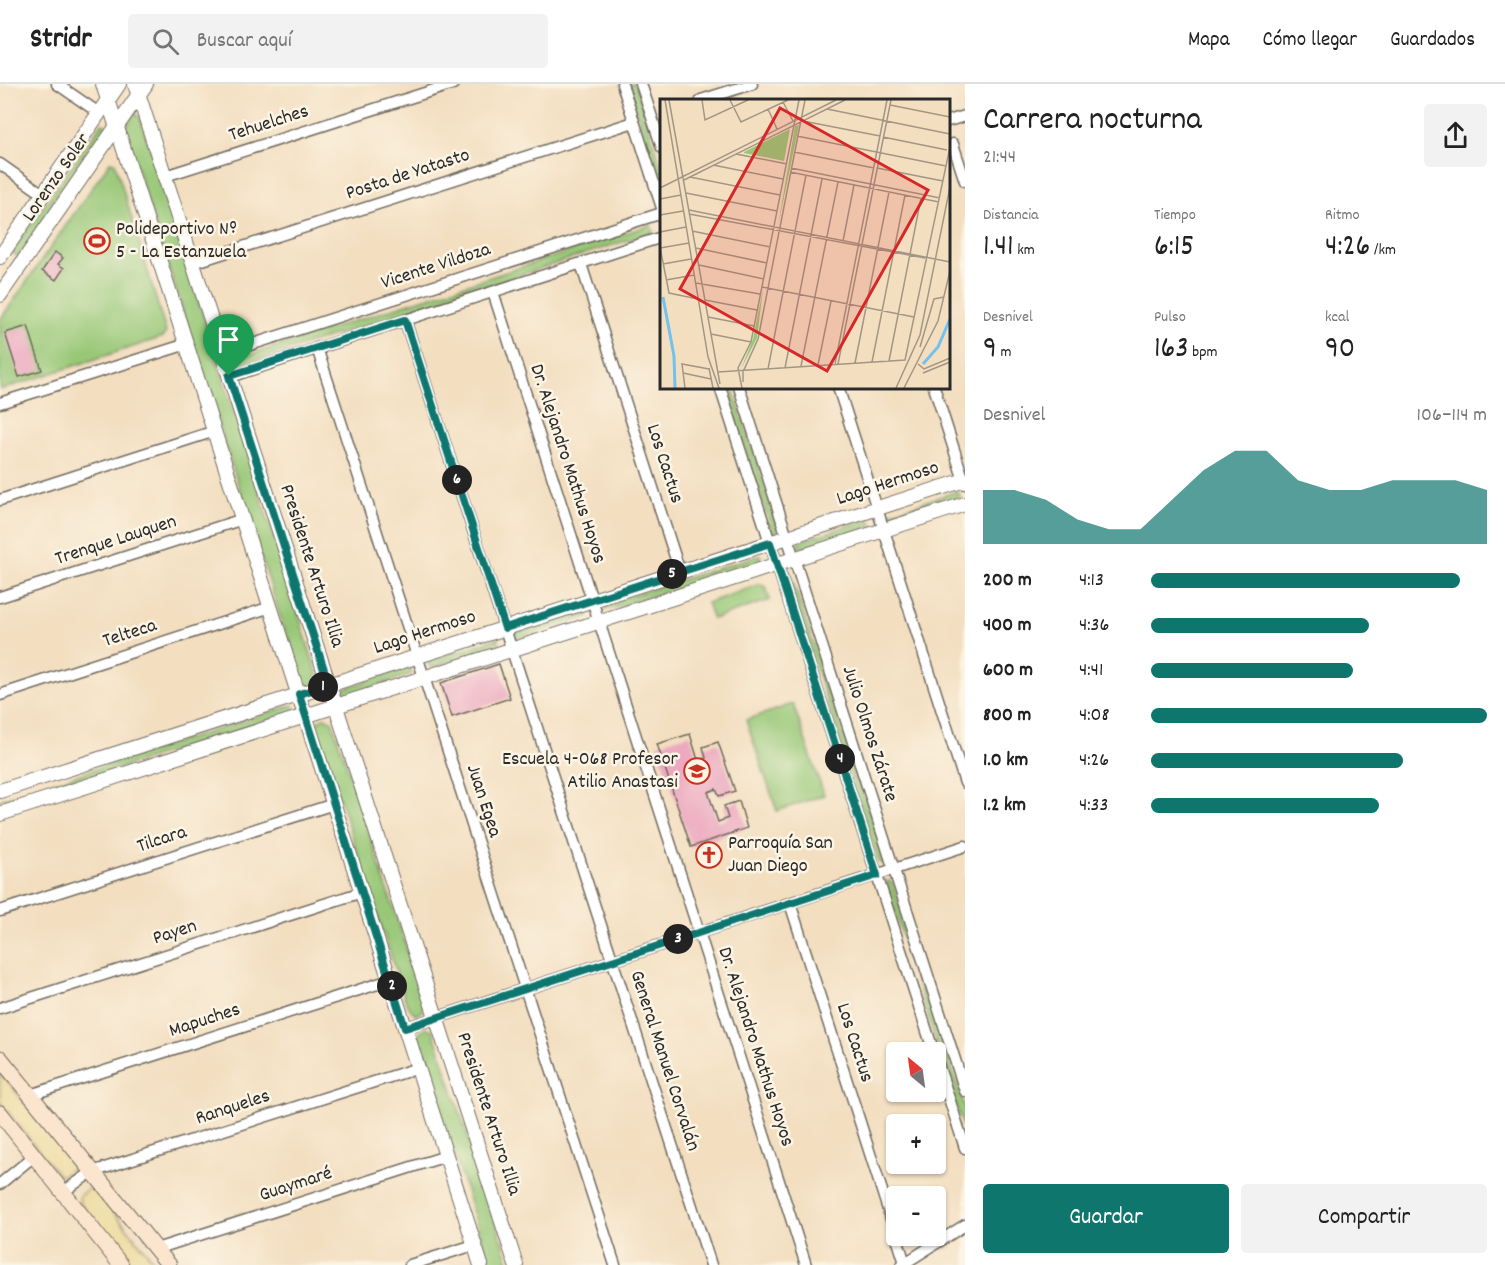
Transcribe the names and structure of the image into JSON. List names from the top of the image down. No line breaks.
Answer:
{"streets":{"street":["Tehuelches","Posta de Yatasto","Lorenzo Soler","Vicente Vildoza","Dr. Alejandro Mathus Hoyos","Los Cactus","Lago Hermoso","Trenque Lauquen","Presidente Arturo Illia","Telteca","Julio Olmos Zárate","Juan Egea","Tilcara","Payen","Mapuches","General Manuel Corvalán","Ranqueles","Guaymaré"]},"crossings":[["Tehuelches","Presidente Arturo Illia"],["Posta de Yatasto","Presidente Arturo Illia"],["Lorenzo Soler","Presidente Arturo Illia"],["Vicente Vildoza","Dr. Alejandro Mathus Hoyos"],["Vicente Vildoza","Los Cactus"],["Vicente Vildoza","Presidente Arturo Illia"],["Vicente Vildoza","Juan Egea"],["Vicente Vildoza","General Manuel Corvalán"],["Dr. Alejandro Mathus Hoyos","Lago Hermoso"],["Los Cactus","Lago Hermoso"],["Lago Hermoso","Presidente Arturo Illia"],["Lago Hermoso","Julio Olmos Zárate"],["Lago Hermoso","Juan Egea"],["Lago Hermoso","General Manuel Corvalán"]],"places":{"sports":["Polideportivo Nº 5 - La Estanzuela"],"school or university":["Escuela 4-068 Profesor Atilio Anastasi"],"church":["Parroquía San Juan Diego"]},"north":"top left","page":{"header":"Stridr","search":"Buscar aquí","nav":["Mapa","Cómo llegar","Guardados"],"heading":["Carrera nocturna","21:44"],"stats":[["Distancia","1.41 km"],["Tiempo","6:15"],["Ritmo","4:26 /km"],["Desnivel","9 m"],["Pulso","163 bpm"],["kcal","90"]],"chart":["Desnivel","106–114 m"],"pins":["6","5","1","4","3","2"],"list":[{"name":"200 m","note":"4:13"},{"name":"400 m","note":"4:36"},{"name":"600 m","note":"4:41"},{"name":"800 m","note":"4:08"},{"name":"1.0 km","note":"4:26"},{"name":"1.2 km","note":"4:33"}],"map_buttons":["+","−"],"buttons":["Guardar","Compartir"]}}
